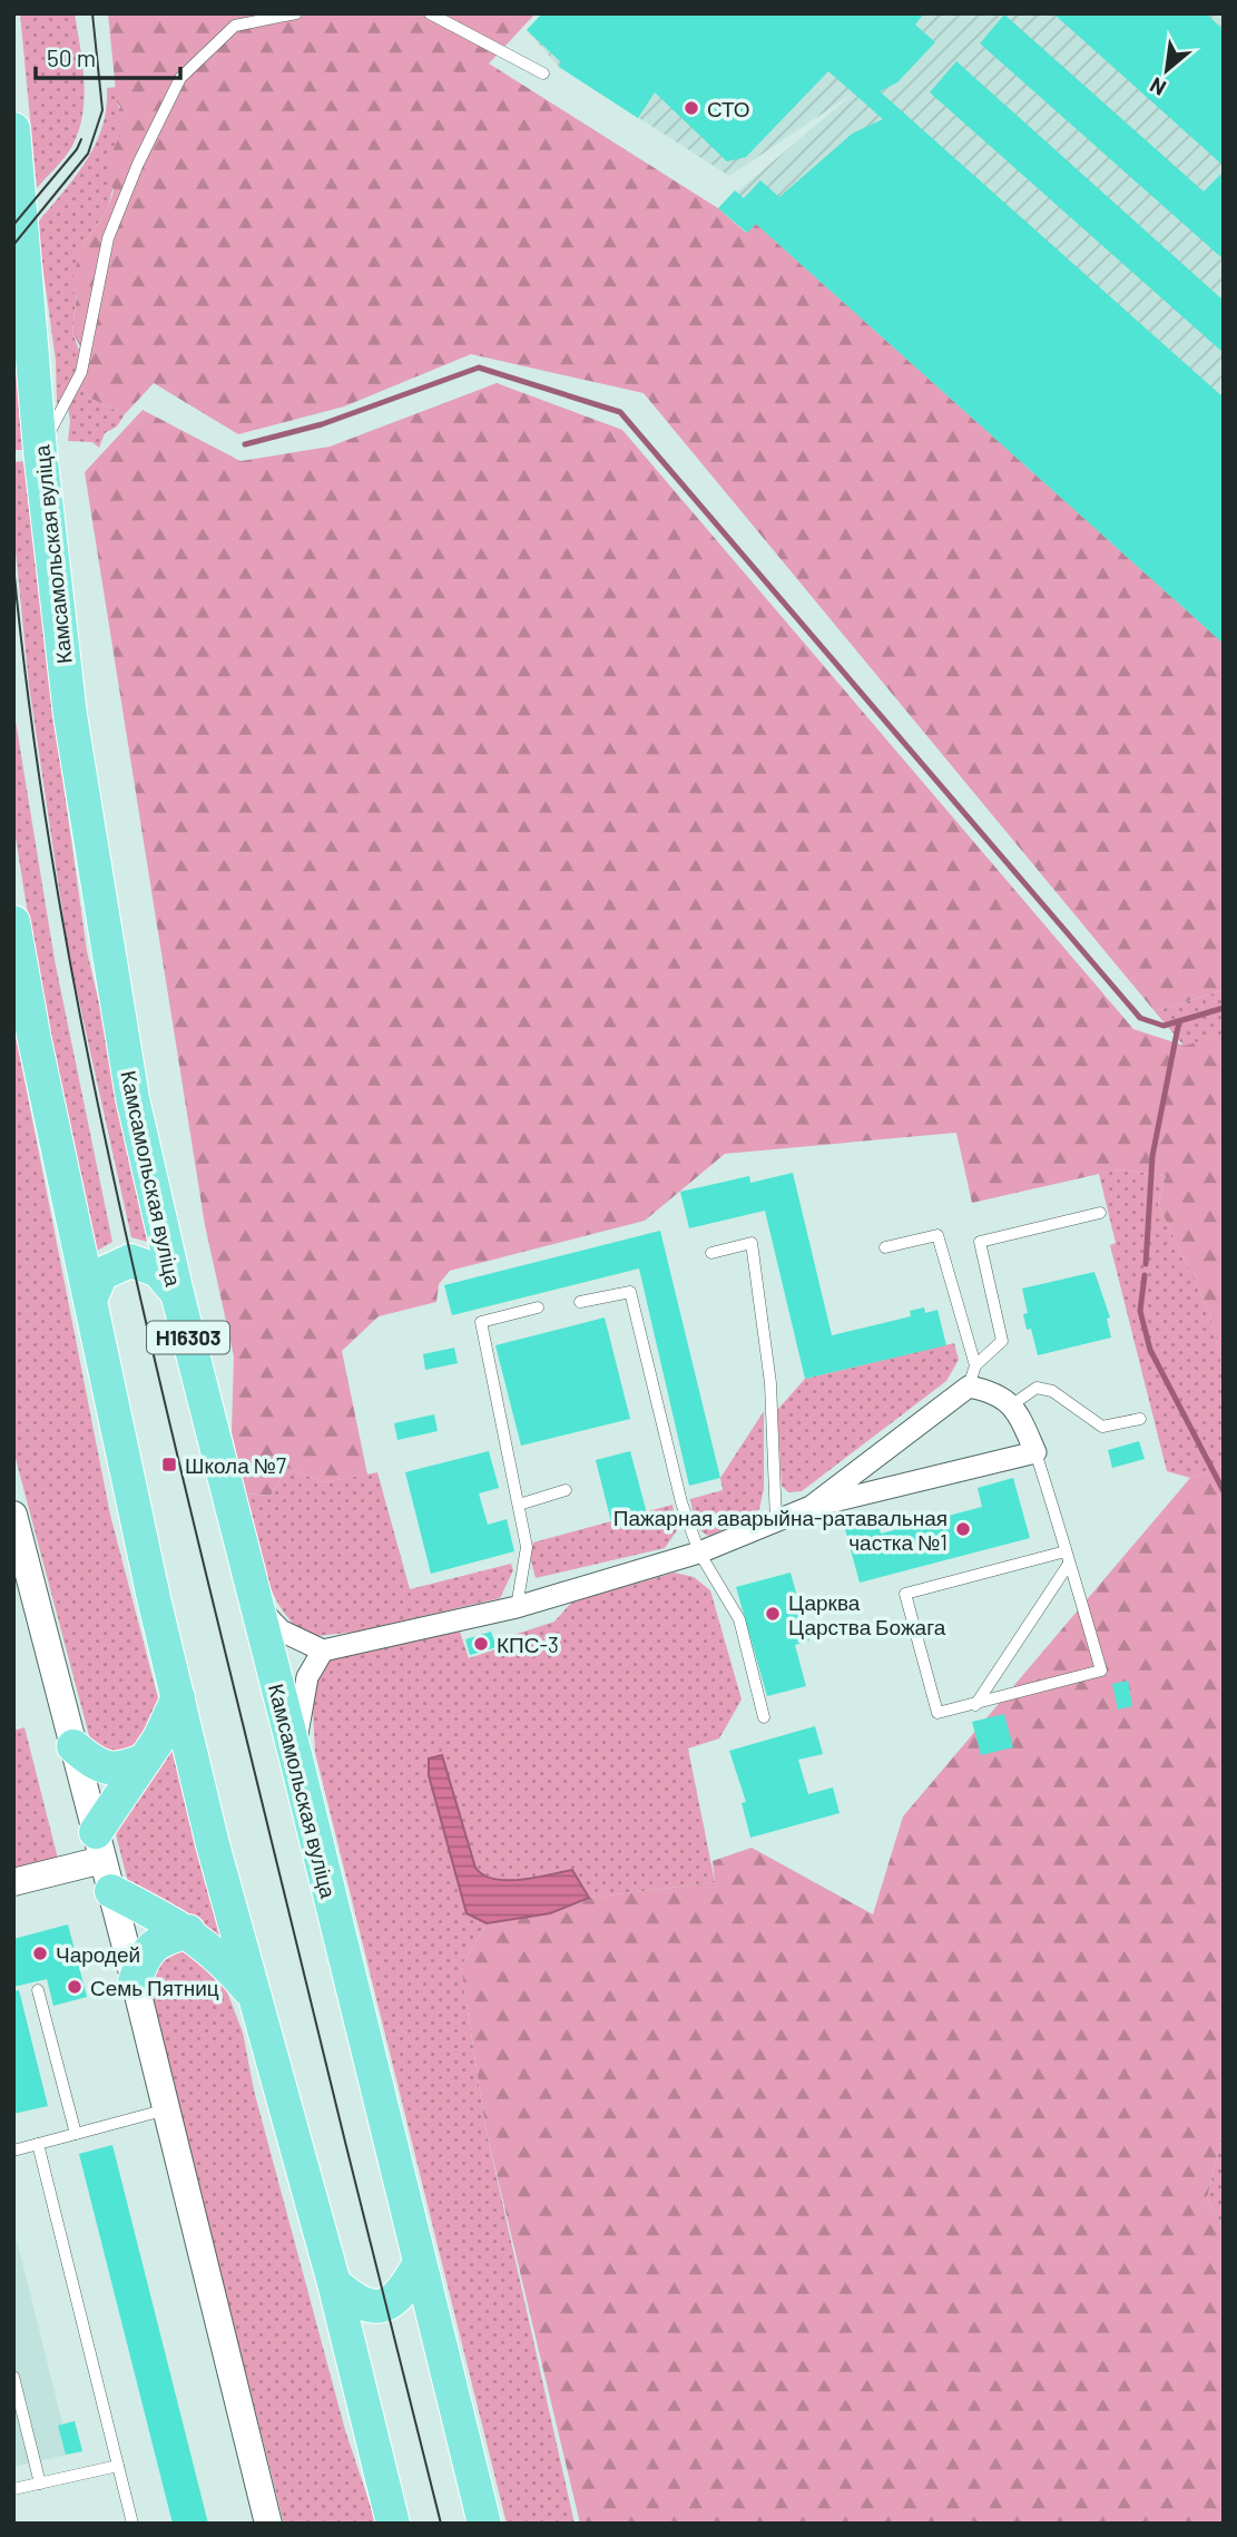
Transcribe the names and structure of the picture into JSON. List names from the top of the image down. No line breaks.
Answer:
{"streets":{"main road":["Камсамольская вуліца","Н16303"]},"places":{"other":["СТО","Пажарная аварыйна-ратавальная частка №1","Царква Царства Божага","КПС-3","Чародей","Семь Пятниц"],"transit":["Школа №7"]},"scale_bar":"50 m","north":"bottom left"}
